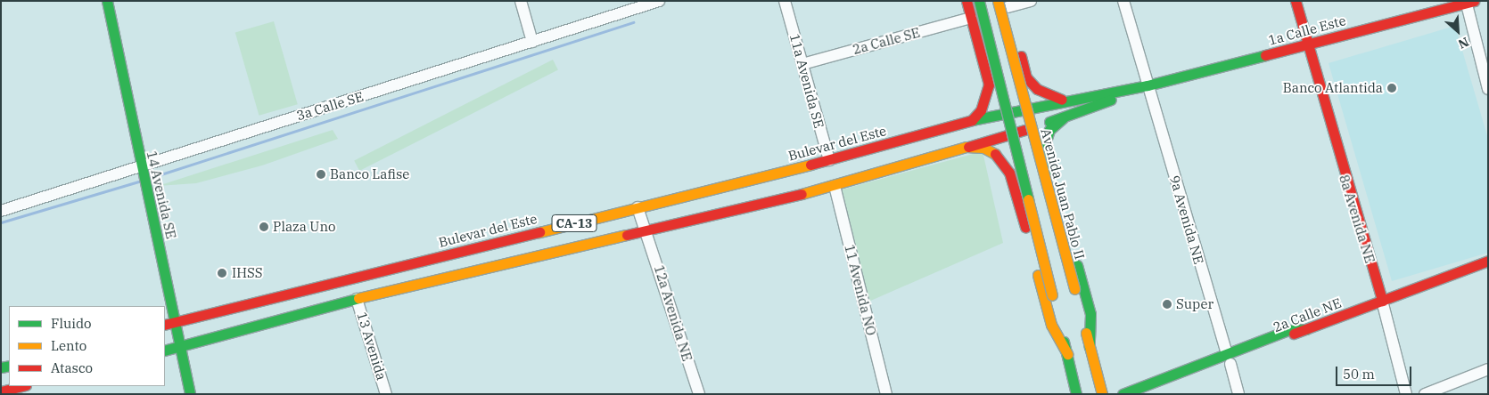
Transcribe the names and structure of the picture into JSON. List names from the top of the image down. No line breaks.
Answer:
{"streets":{"main road":["1a Calle Este","Bulevar del Este","Avenida Juan Pablo II","14 Avenida SE","8a Avenida NE","CA-13","2a Calle NE"],"street":["2a Calle SE","11a Avenida SE","3a Calle SE","9a Avenida NE","11 Avenida NO","12a Avenida NE","13 Avenida"]},"crossings":[["1a Calle Este","Bulevar del Este"],["1a Calle Este","8a Avenida NE"],["1a Calle Este","9a Avenida NE"],["1a Calle Este","CA-13"],["2a Calle SE","11a Avenida SE"],["11a Avenida SE","Bulevar del Este"],["3a Calle SE","14 Avenida SE"],["Bulevar del Este","14 Avenida SE"],["Bulevar del Este","12a Avenida NE"],["14 Avenida SE","CA-13"],["8a Avenida NE","2a Calle NE"],["CA-13","11 Avenida NO"],["CA-13","12a Avenida NE"],["CA-13","13 Avenida"]],"places":["Banco Atlantida","Banco Lafise","Plaza Uno","IHSS","Super"],"legend":["Fluido","Lento","Atasco"],"scale_bar":"50 m","north":"bottom right"}
